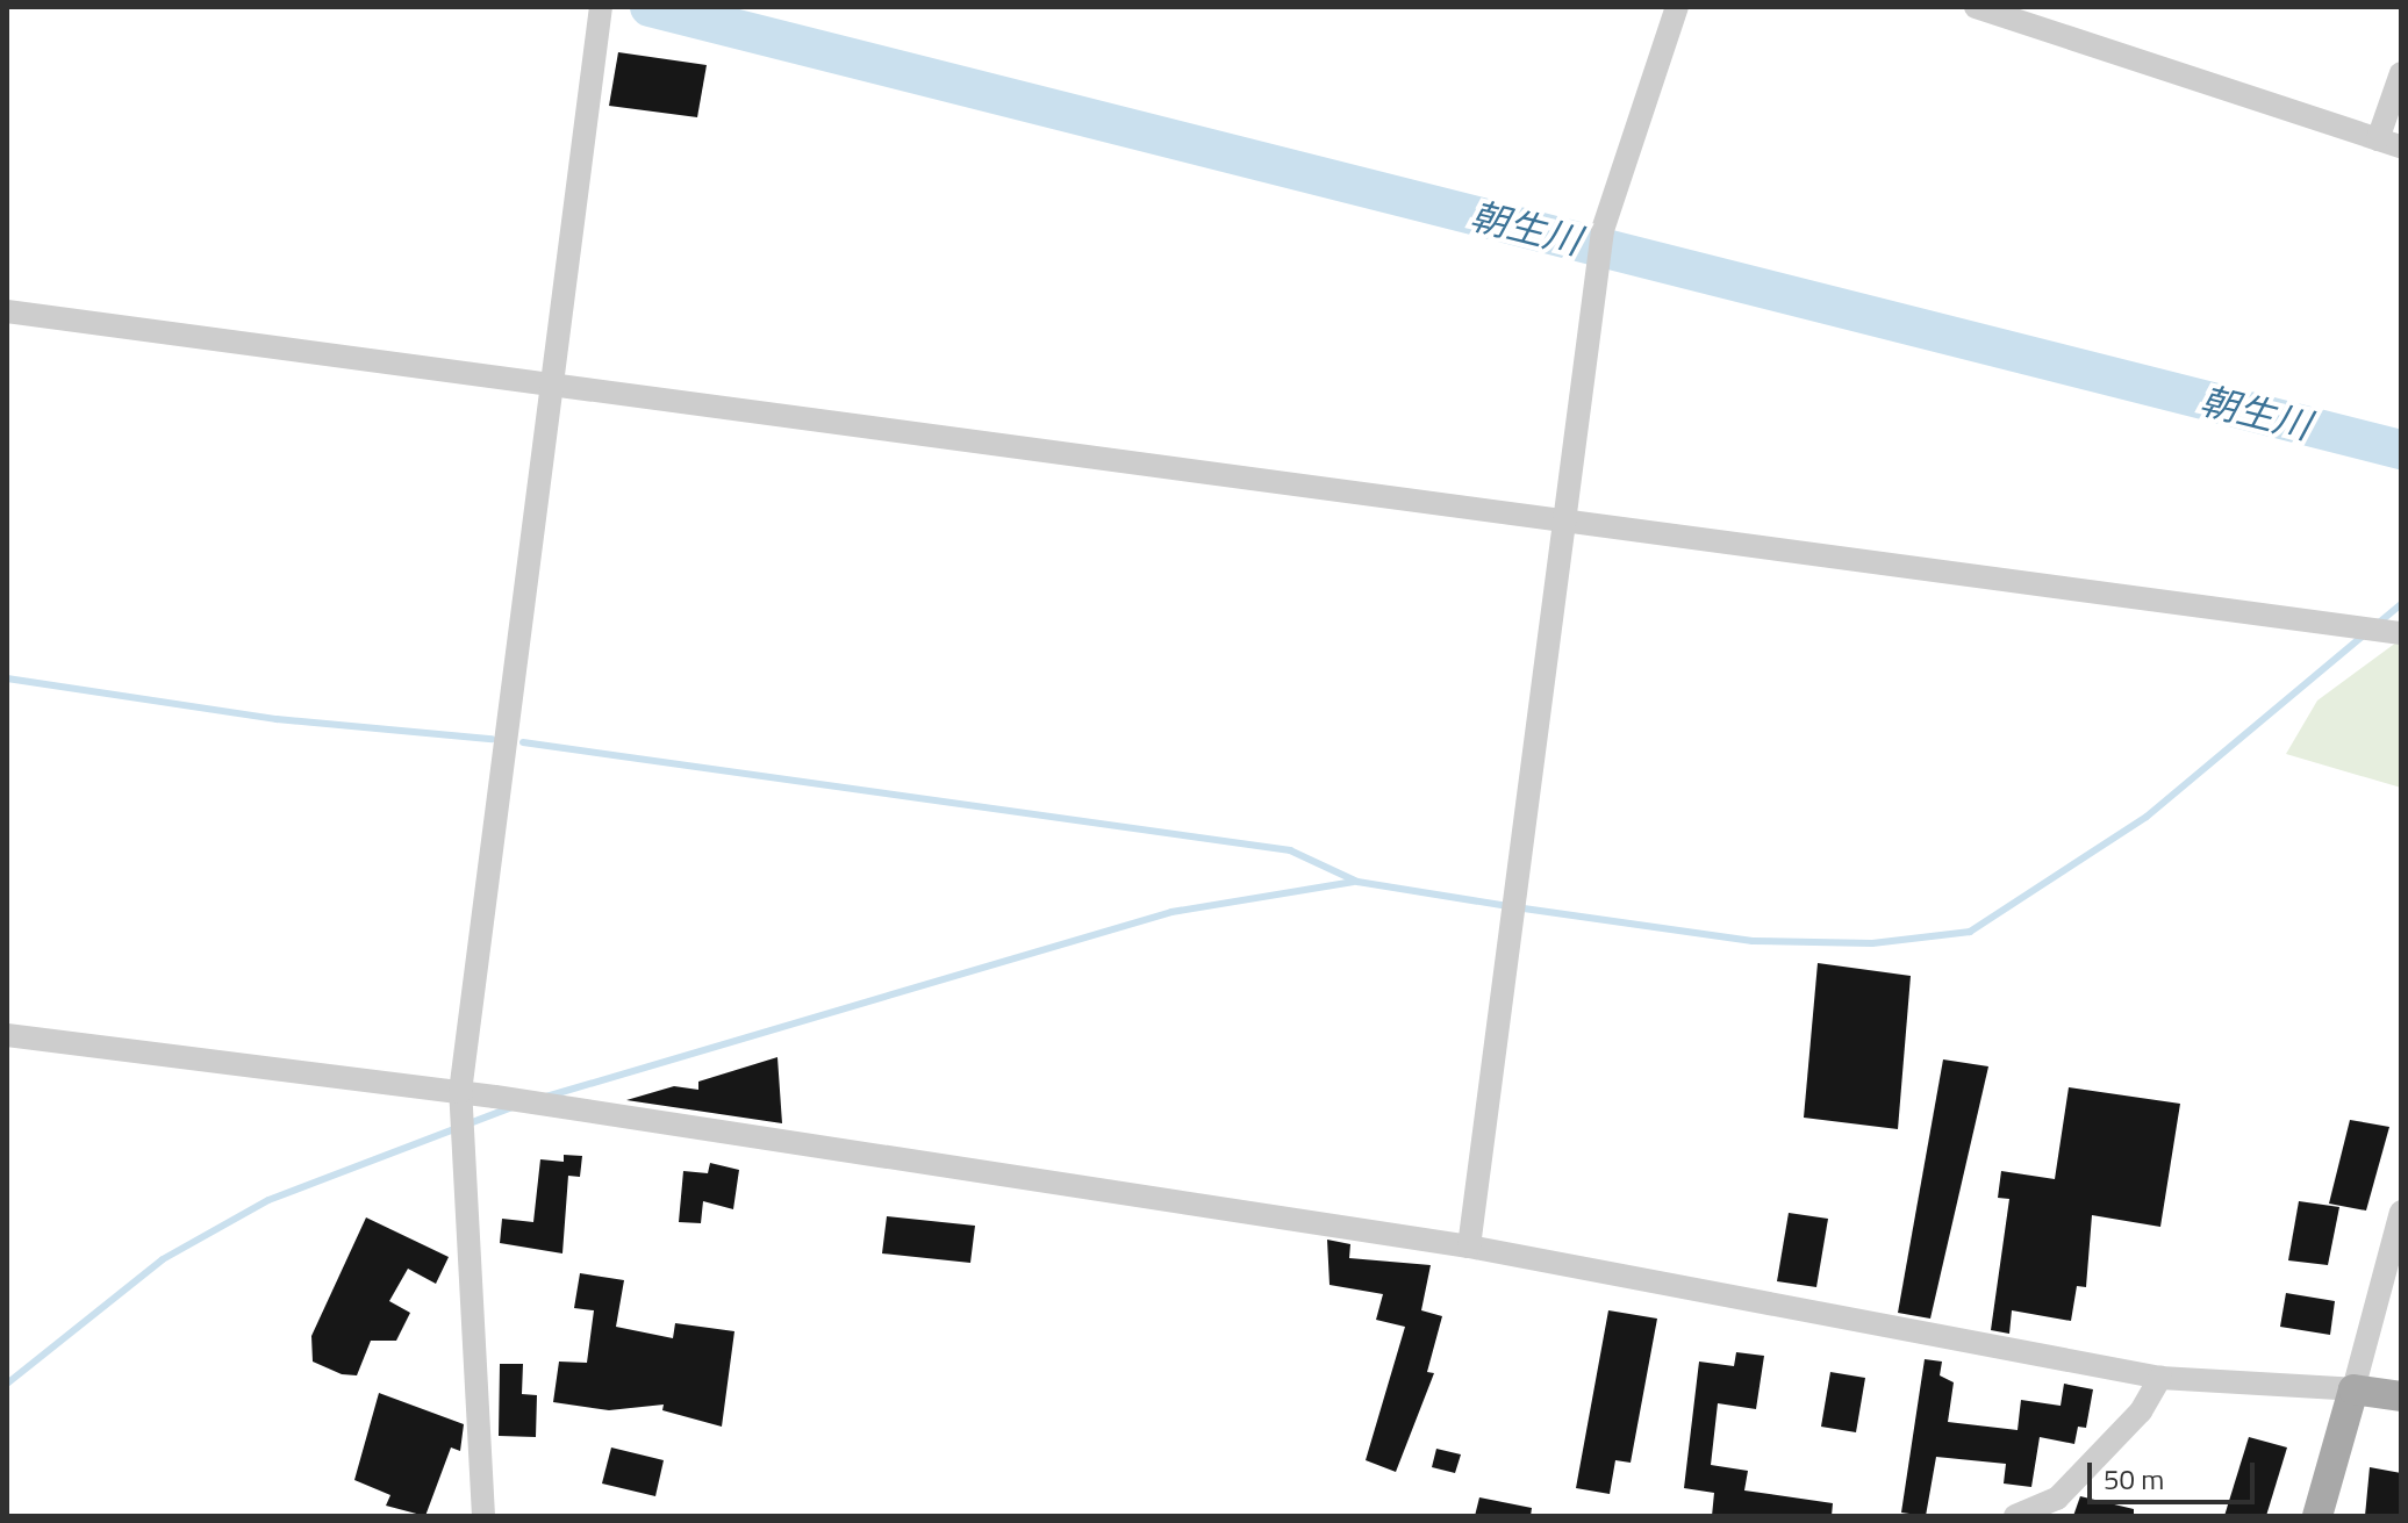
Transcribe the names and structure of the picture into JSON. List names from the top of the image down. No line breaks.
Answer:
{"water":["朝生川"],"scale_bar":"50 m"}
